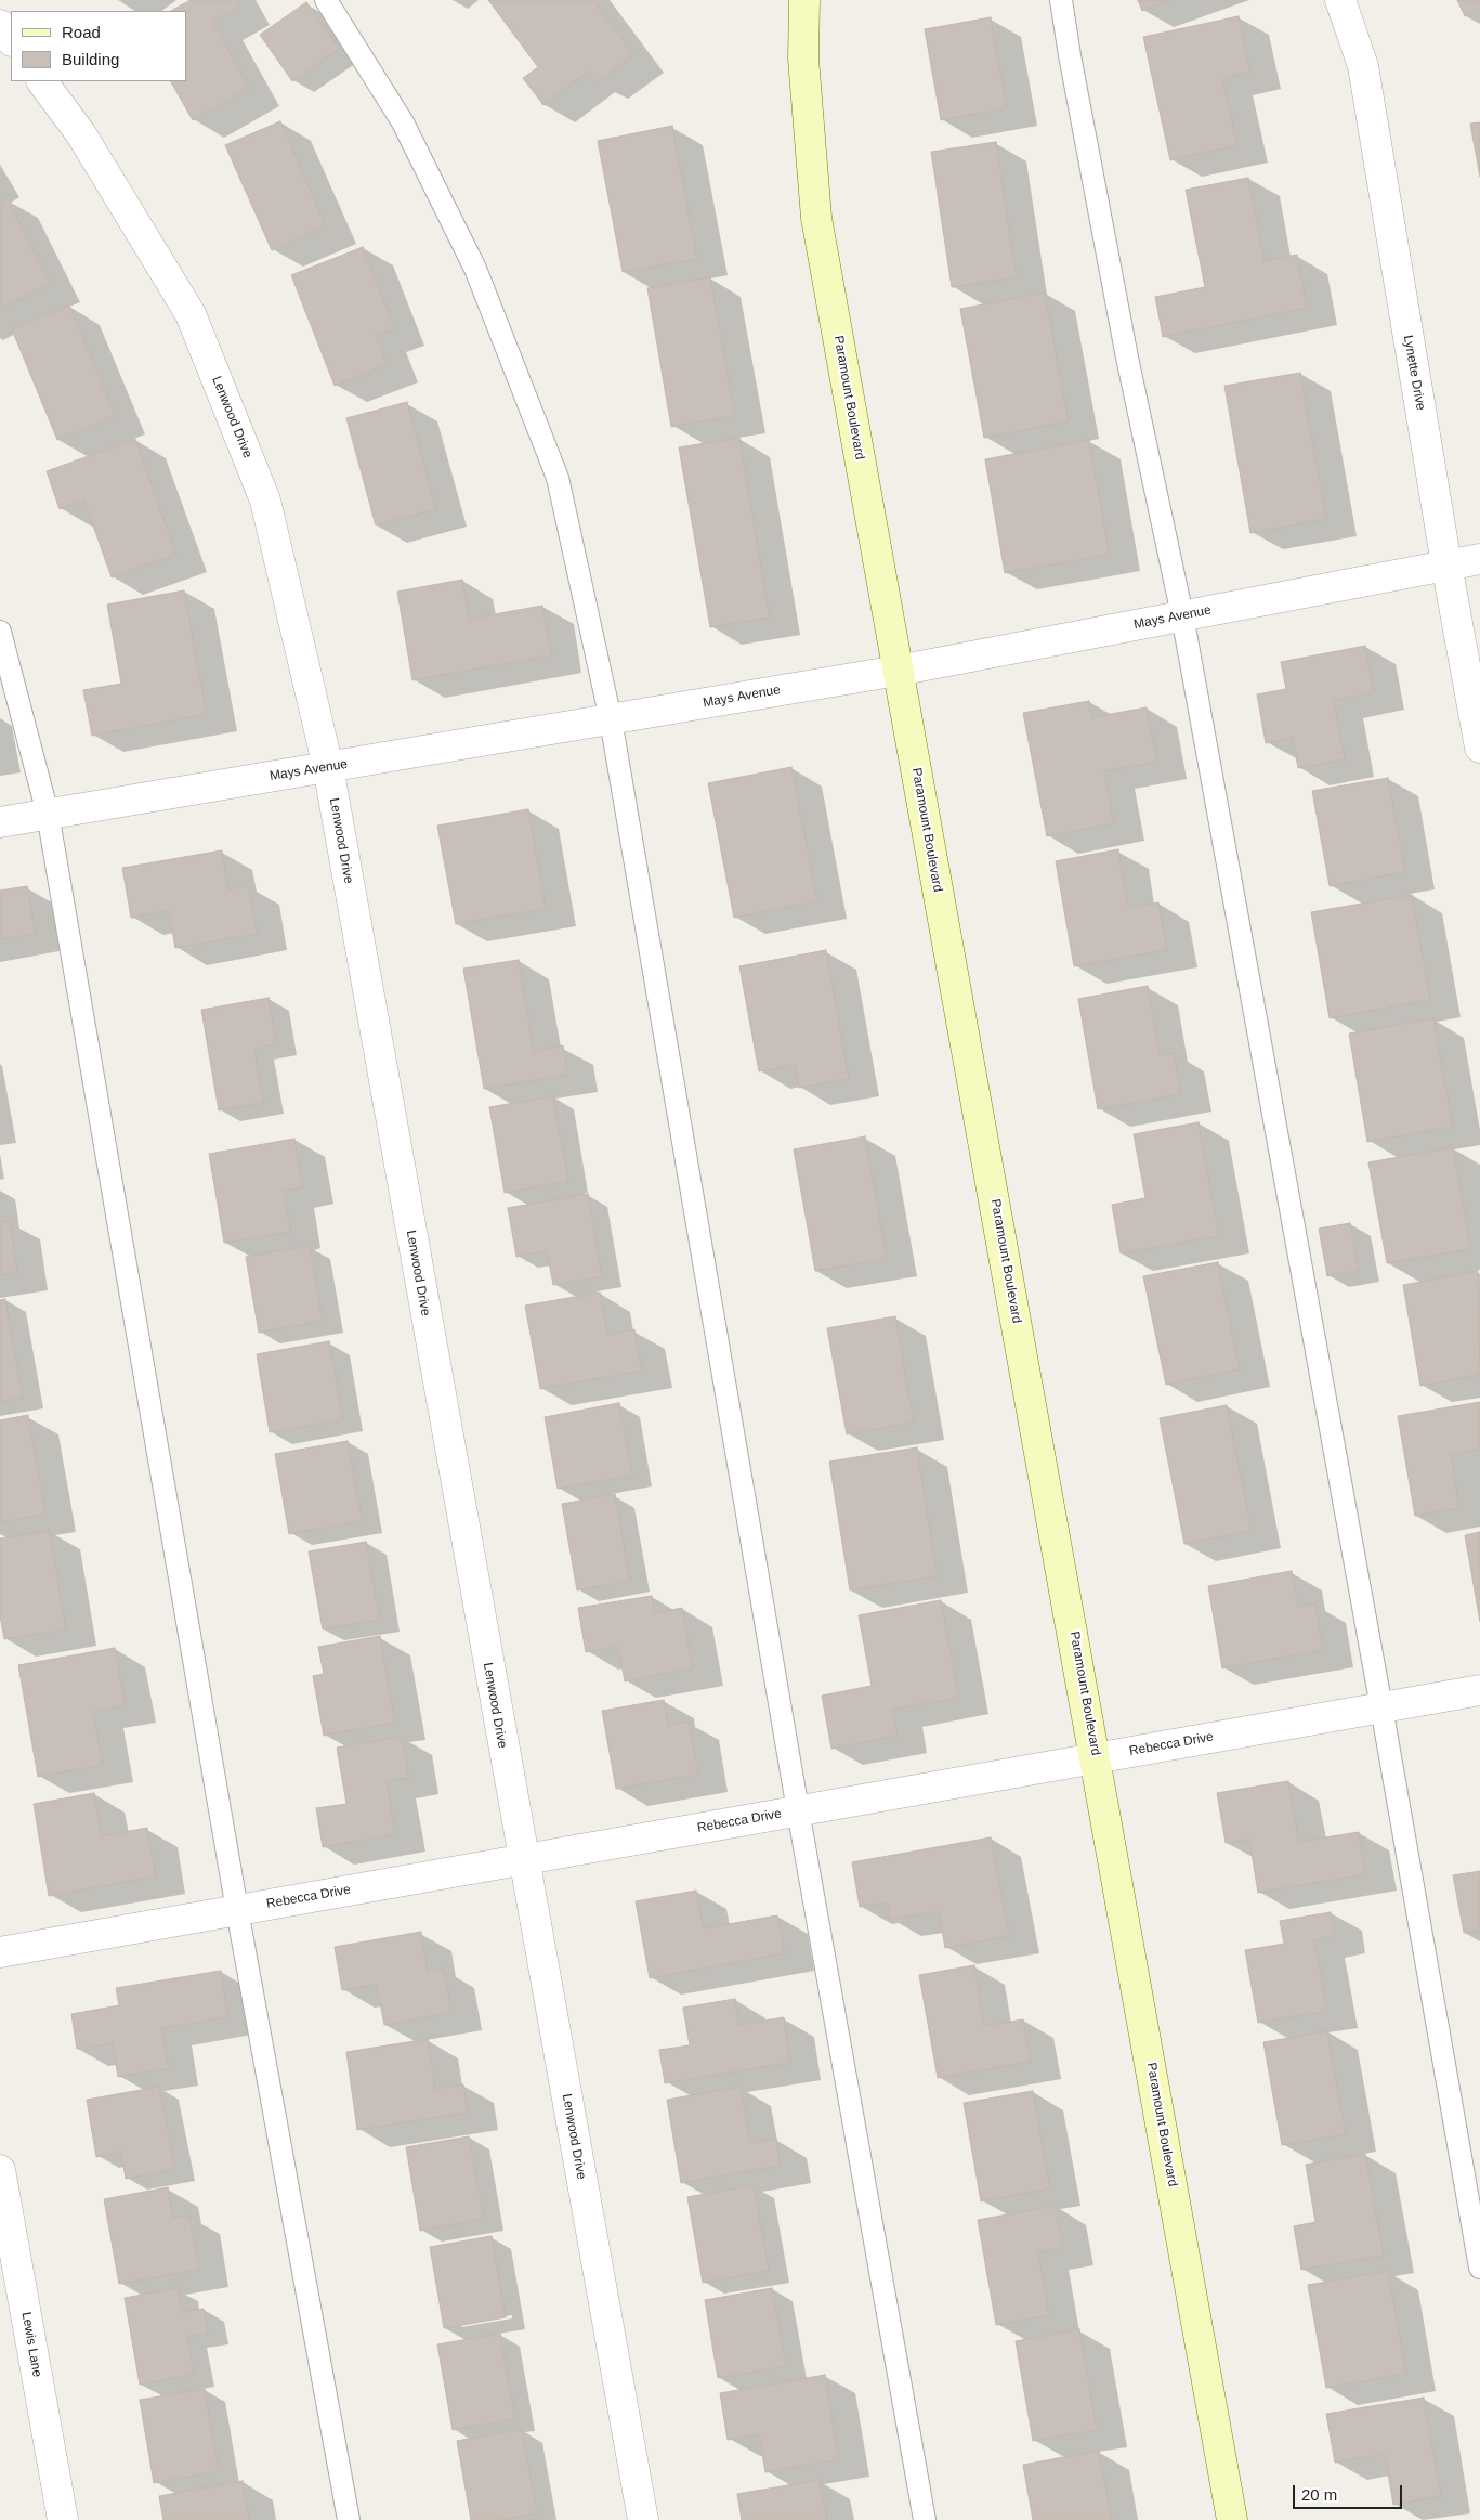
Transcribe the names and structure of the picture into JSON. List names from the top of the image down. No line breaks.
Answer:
{"streets":{"main road":["Paramount Boulevard"],"street":["Lynette Drive","Lenwood Drive","Mays Avenue","Rebecca Drive","Lewis Lane"]},"crossings":[["Lynette Drive","Mays Avenue"],["Paramount Boulevard","Mays Avenue"],["Paramount Boulevard","Rebecca Drive"],["Lenwood Drive","Mays Avenue"],["Lenwood Drive","Rebecca Drive"]],"legend":["Road","Building"],"scale_bar":"20 m"}
